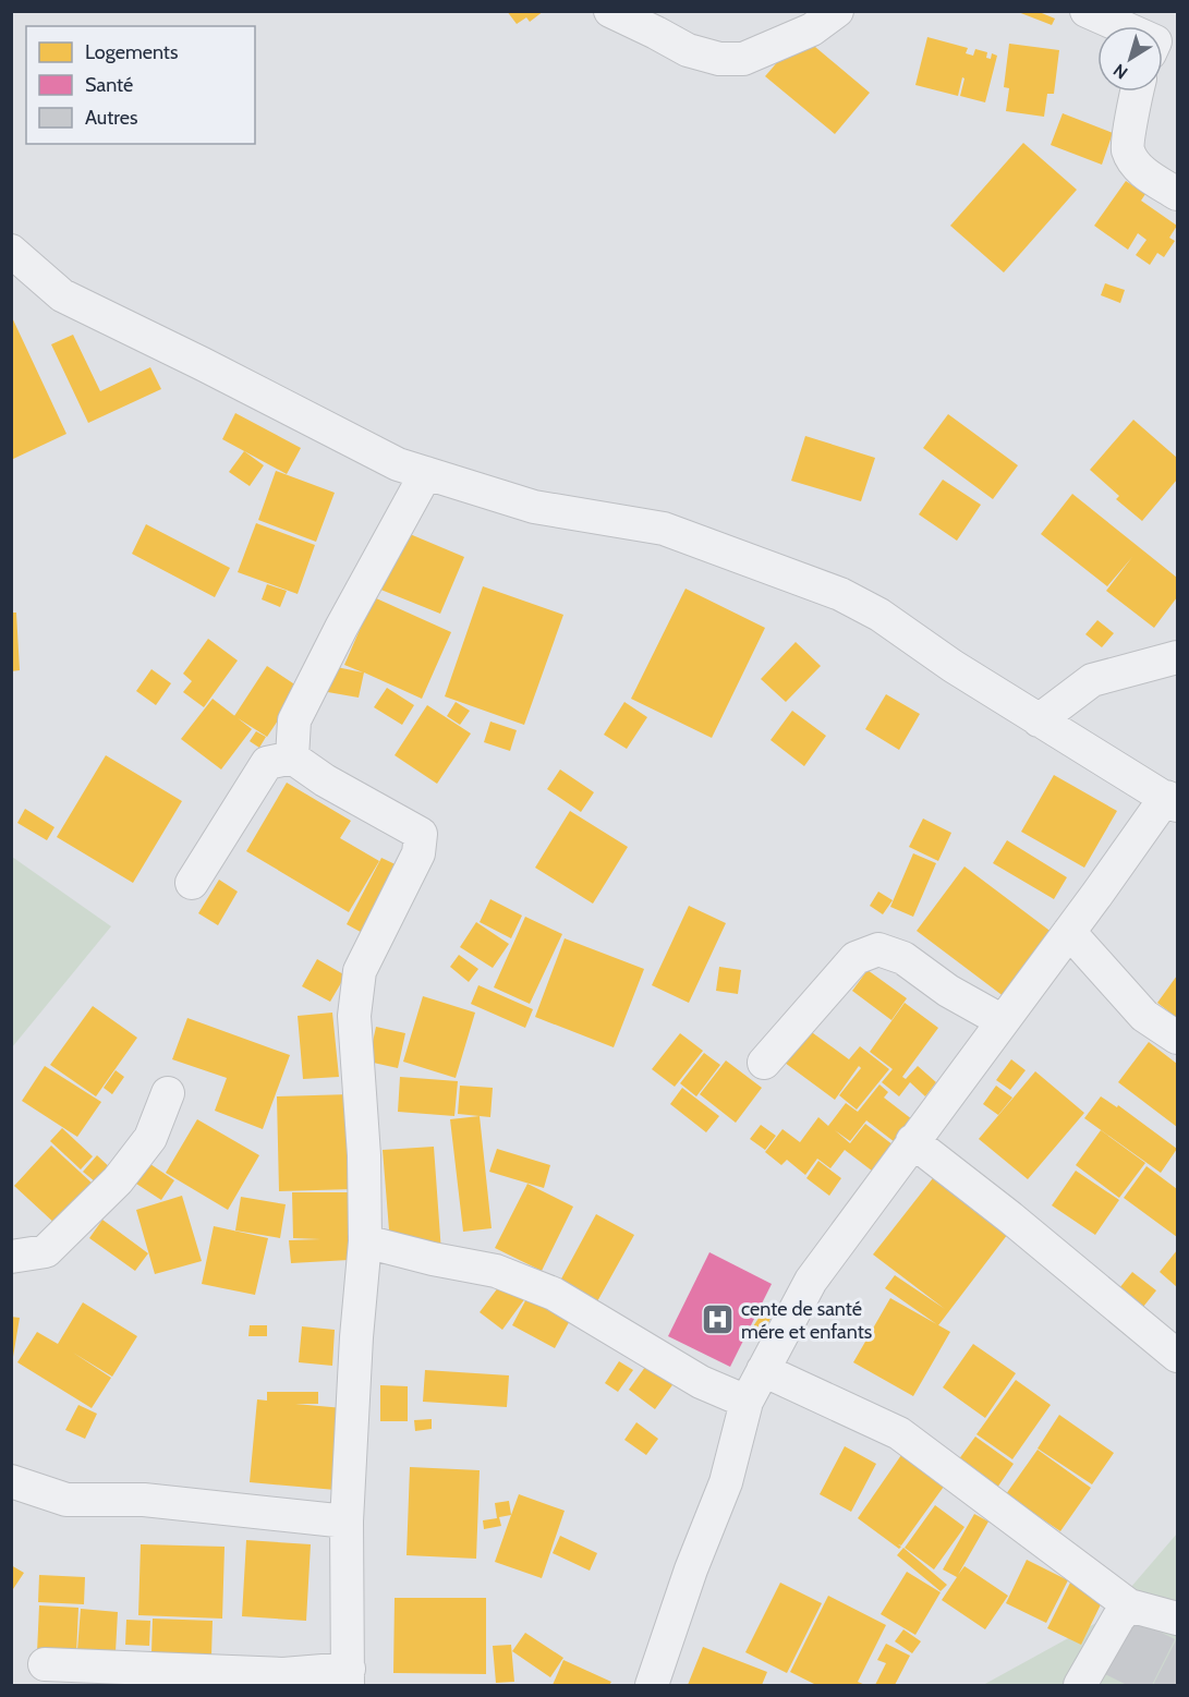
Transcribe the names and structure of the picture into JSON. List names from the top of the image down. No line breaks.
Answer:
{"places":{"hospital":["cente de santé mére et enfants"]},"legend":["Logements","Santé","Autres"],"north":"bottom left"}
